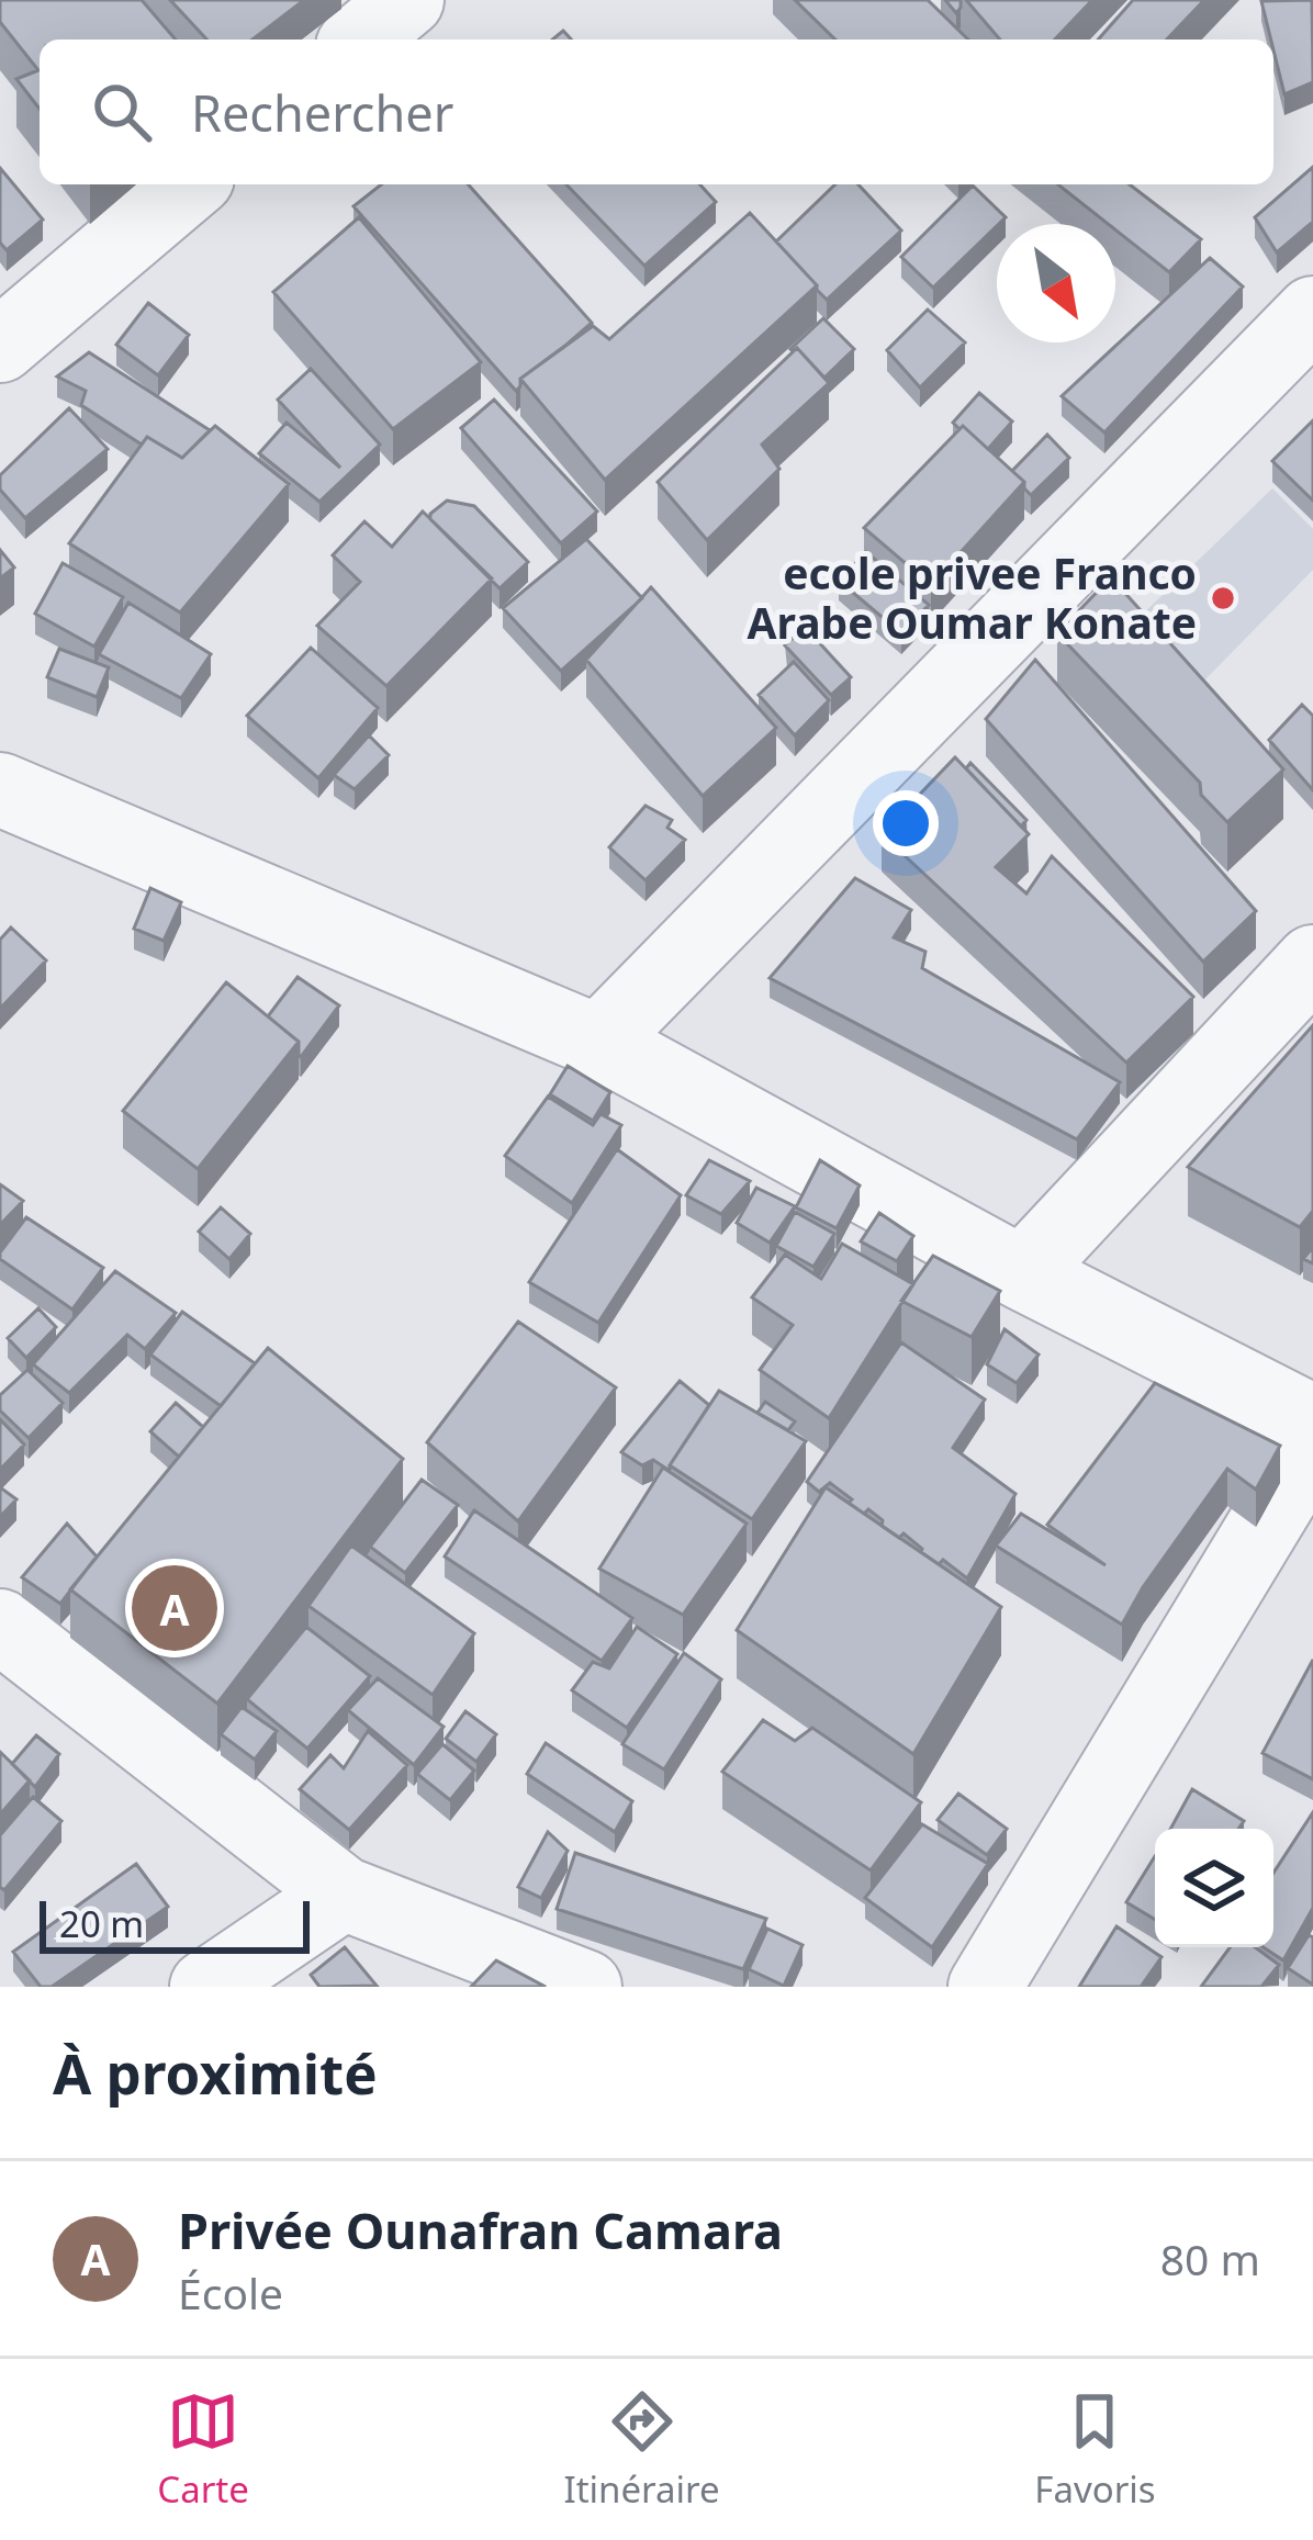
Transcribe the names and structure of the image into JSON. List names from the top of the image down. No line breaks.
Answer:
{"places":["ecole privee Franco Arabe Oumar Konate"],"scale_bar":"20 m","north":"bottom right","page":{"search":"Rechercher","pins":"A","scale":"20 m","heading":"À proximité","list":[{"mark":"A","name":"Privée Ounafran Camara","note":"École","value":"80 m"}],"nav":["Carte","Itinéraire","Favoris"]}}
